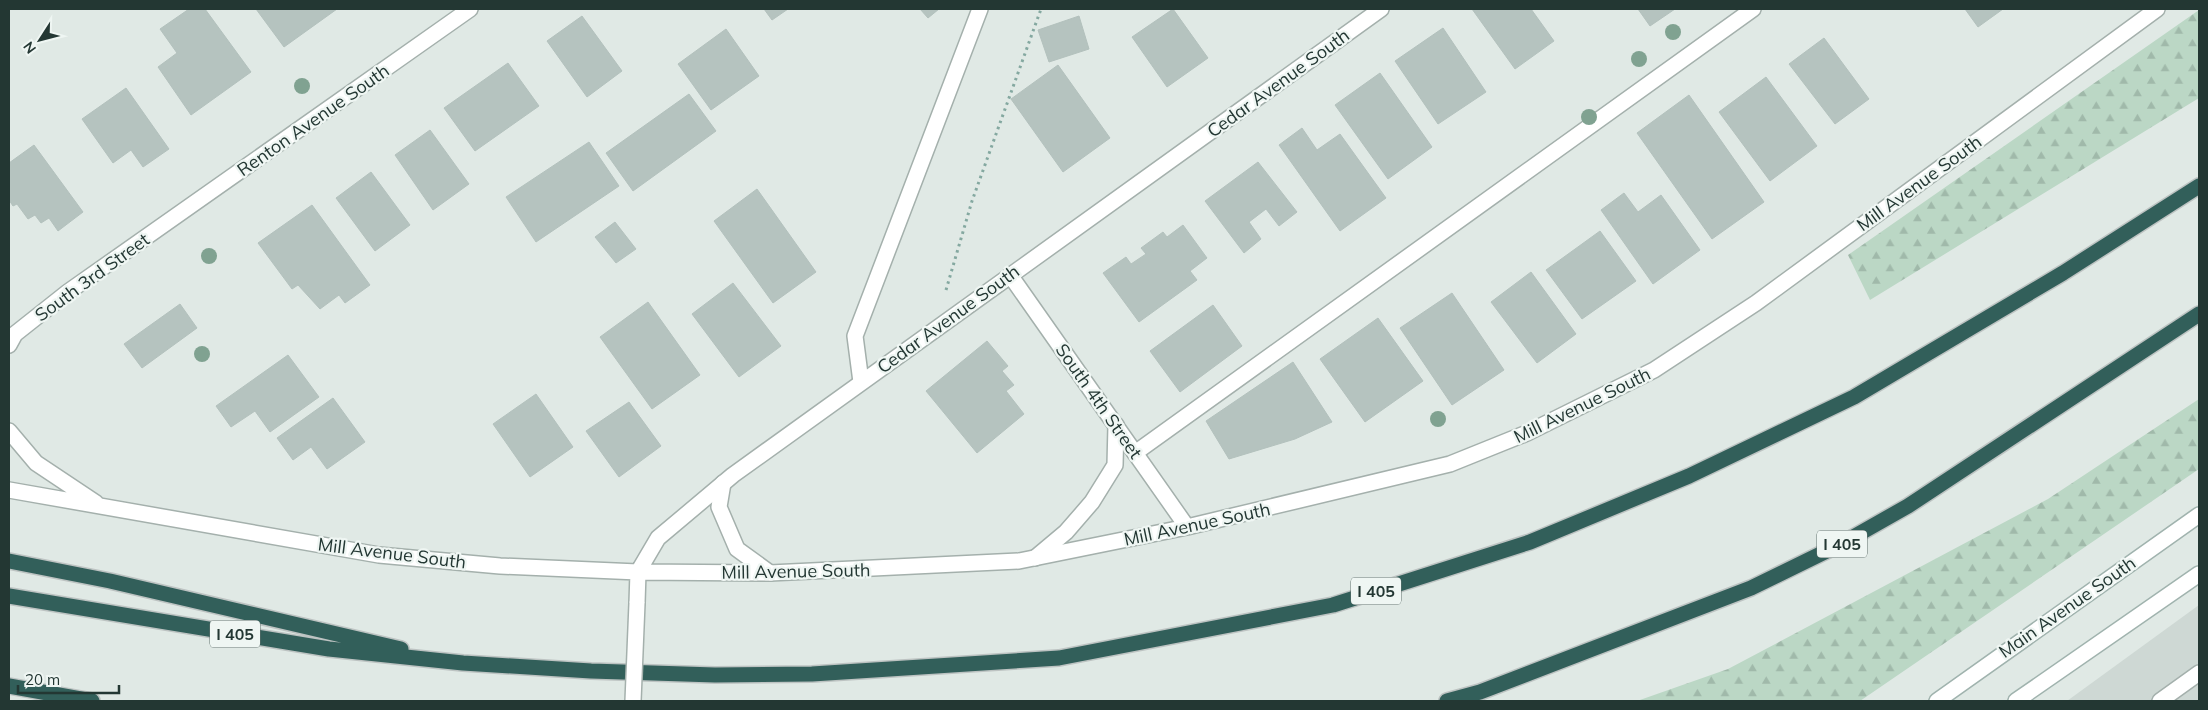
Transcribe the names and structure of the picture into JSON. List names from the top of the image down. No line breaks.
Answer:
{"streets":{"highway":["I 405"],"street":["Cedar Avenue South","Renton Avenue South","Mill Avenue South","South 3rd Street","South 4th Street","Main Avenue South"]},"crossings":[["Cedar Avenue South","Mill Avenue South"],["Cedar Avenue South","South 4th Street"],["Renton Avenue South","South 3rd Street"],["Mill Avenue South","South 4th Street"]],"scale_bar":"20 m","north":"bottom left"}
